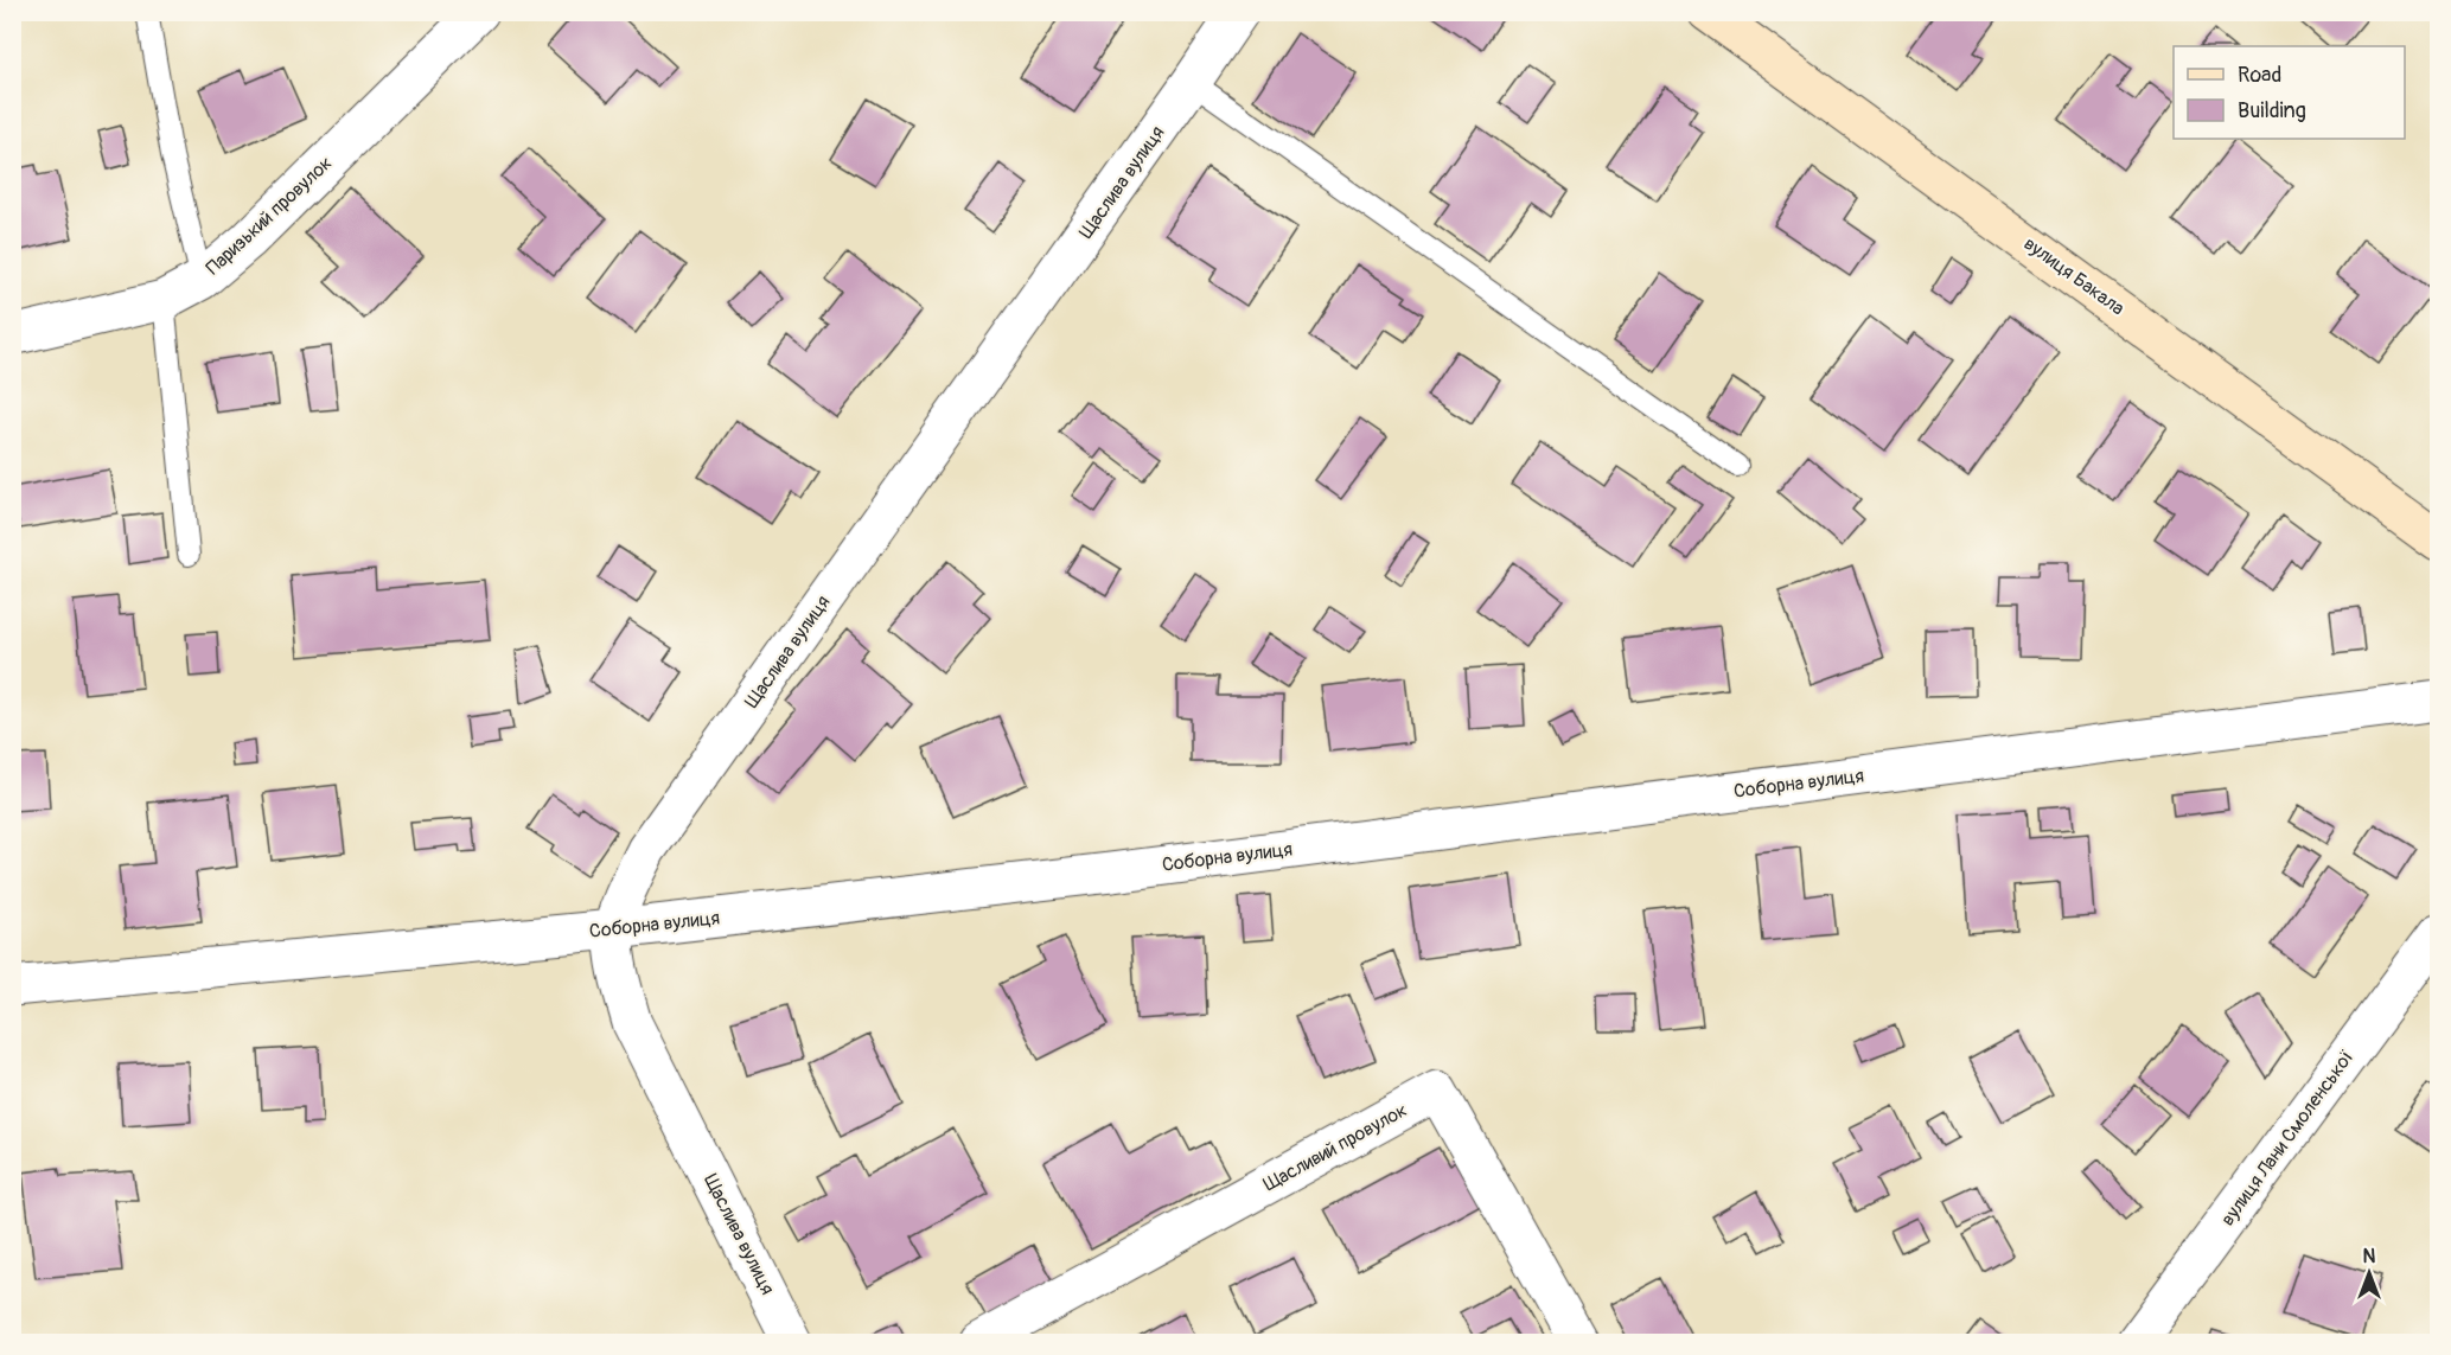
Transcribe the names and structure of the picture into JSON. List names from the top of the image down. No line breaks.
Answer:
{"streets":{"street":["Щаслива вулиця","Паризький провулок","вулиця Бакала","Соборна вулиця","вулиця Лани Смоленської","Щасливий провулок"]},"crossings":[["Щаслива вулиця","Соборна вулиця"]],"legend":["Road","Building"],"north":"top"}
